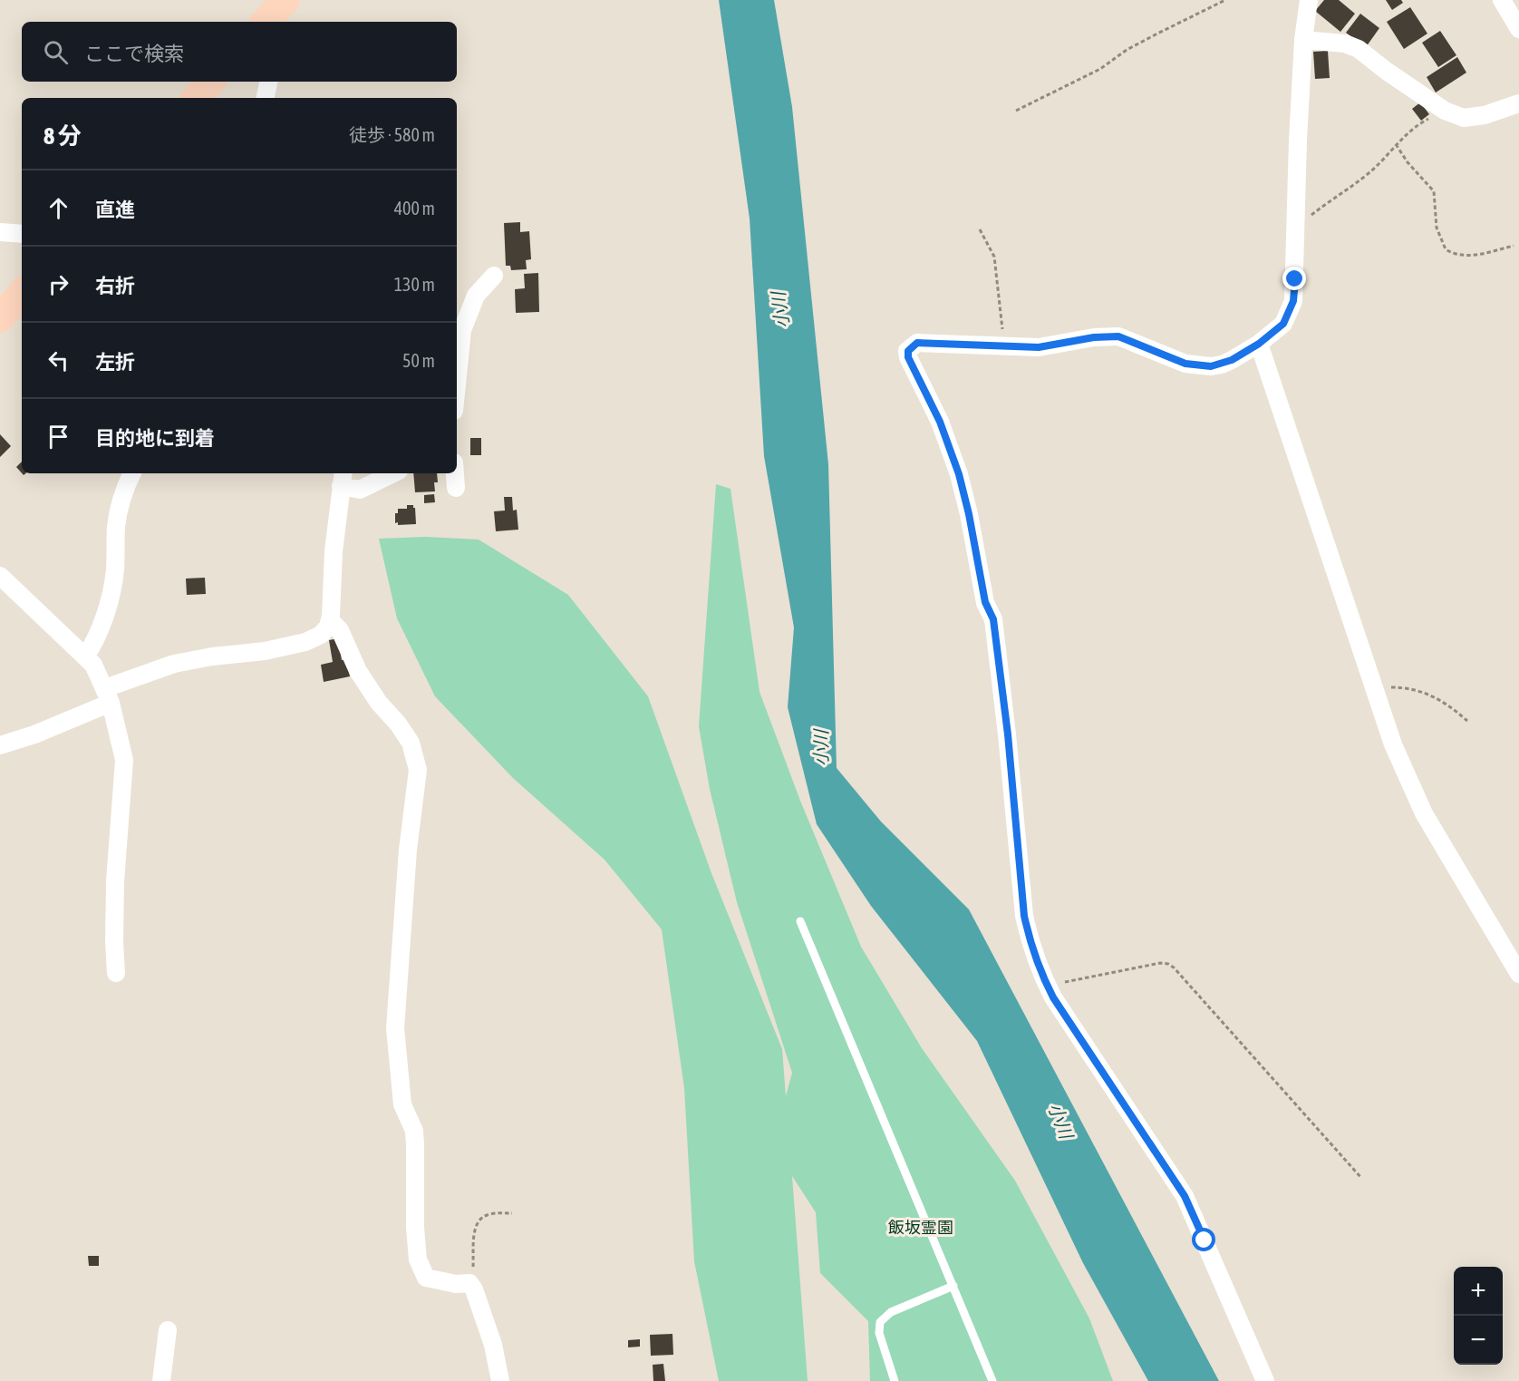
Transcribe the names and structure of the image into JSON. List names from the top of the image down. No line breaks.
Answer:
{"water":["小川"],"parks":["飯坂霊園"],"page":{"search":"ここで検索","heading":["8 分","徒歩 · 580 m"],"list":[["直進","400 m"],["右折","130 m"],["左折","50 m"],"目的地に到着"],"map_buttons":["+","−"]}}
